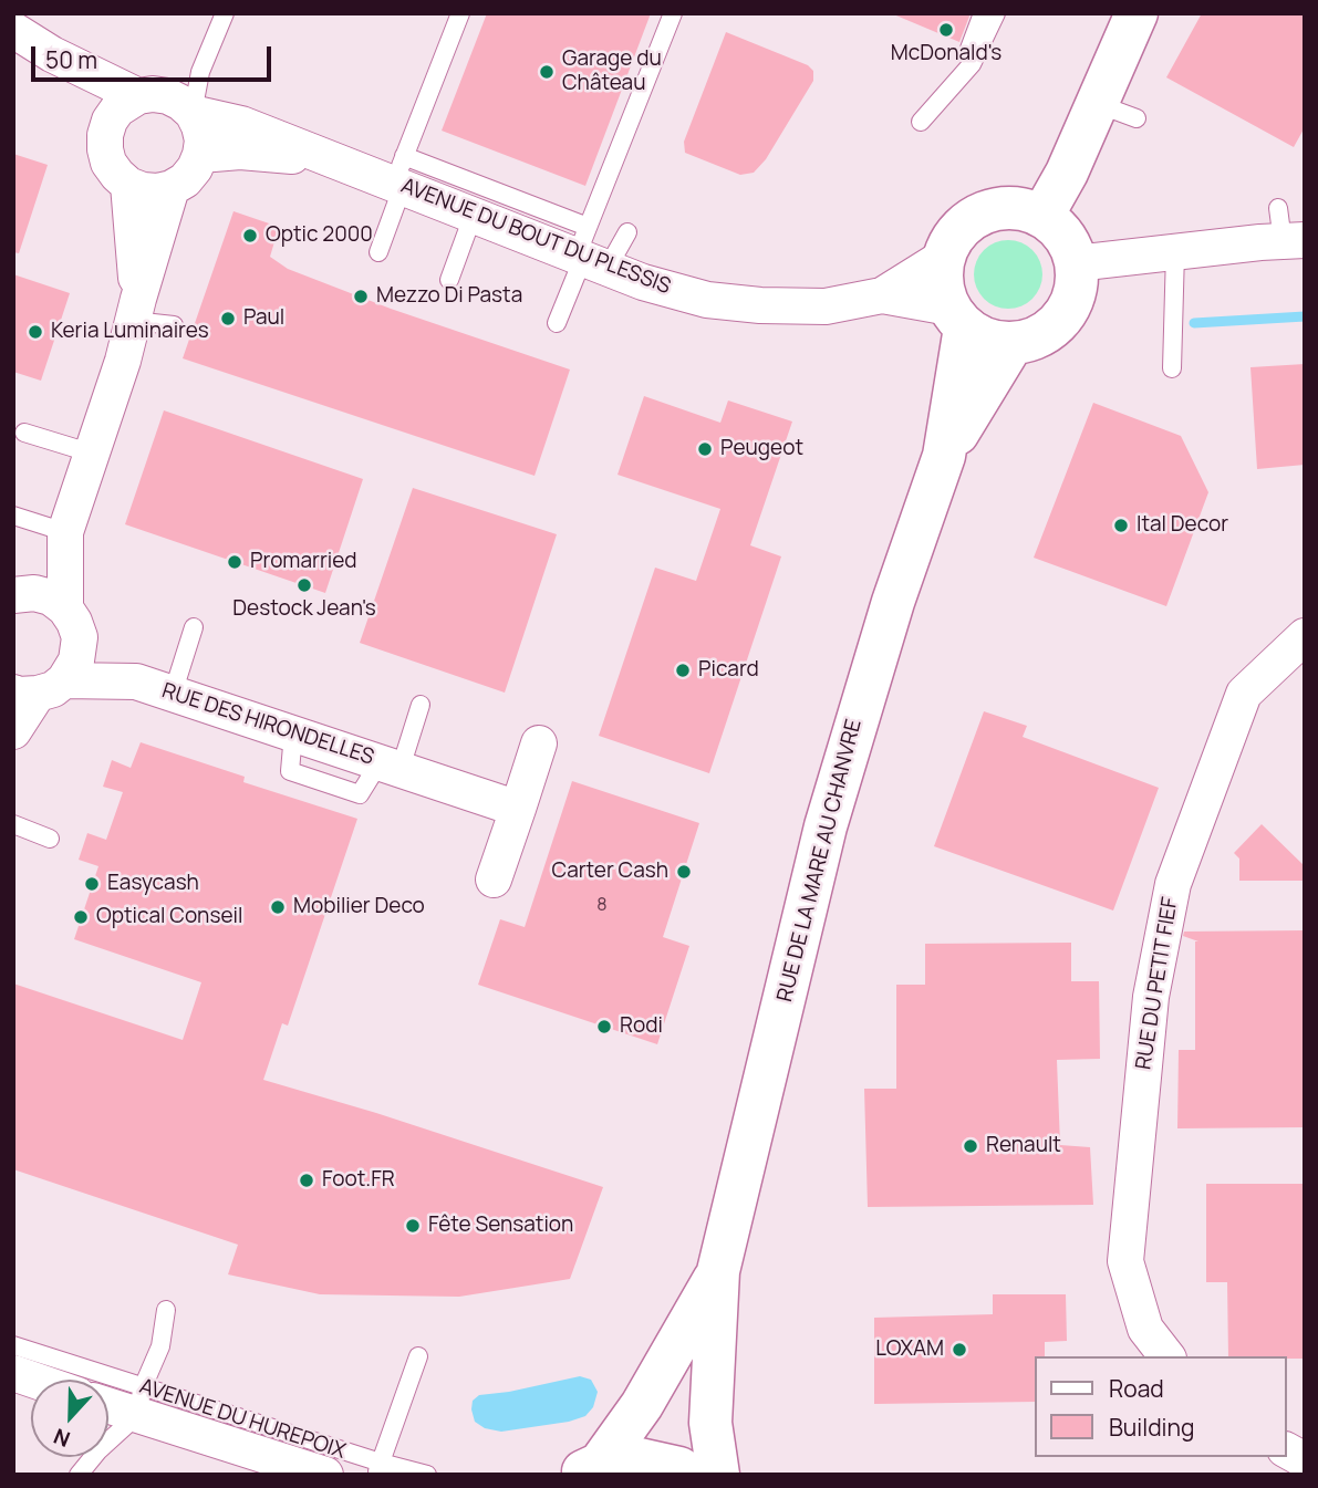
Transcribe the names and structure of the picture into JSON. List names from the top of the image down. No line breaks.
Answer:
{"streets":{"street":["AVENUE DU BOUT DU PLESSIS","RUE DES HIRONDELLES","RUE DE LA MARE AU CHANVRE","RUE DU PETIT FIEF","AVENUE DU HUREPOIX"]},"crossings":[["AVENUE DU BOUT DU PLESSIS","RUE DE LA MARE AU CHANVRE"]],"places":["McDonald's","Garage du Château","Optic 2000","Mezzo Di Pasta","Paul","Keria Luminaires","Peugeot","Ital Decor","Promarried","Destock Jean's","Picard","Carter Cash","Easycash","Mobilier Deco","Optical Conseil","Rodi","Renault","Foot.FR","Fête Sensation","LOXAM"],"house_numbers":["8"],"legend":["Road","Building"],"scale_bar":"50 m","north":"bottom"}
